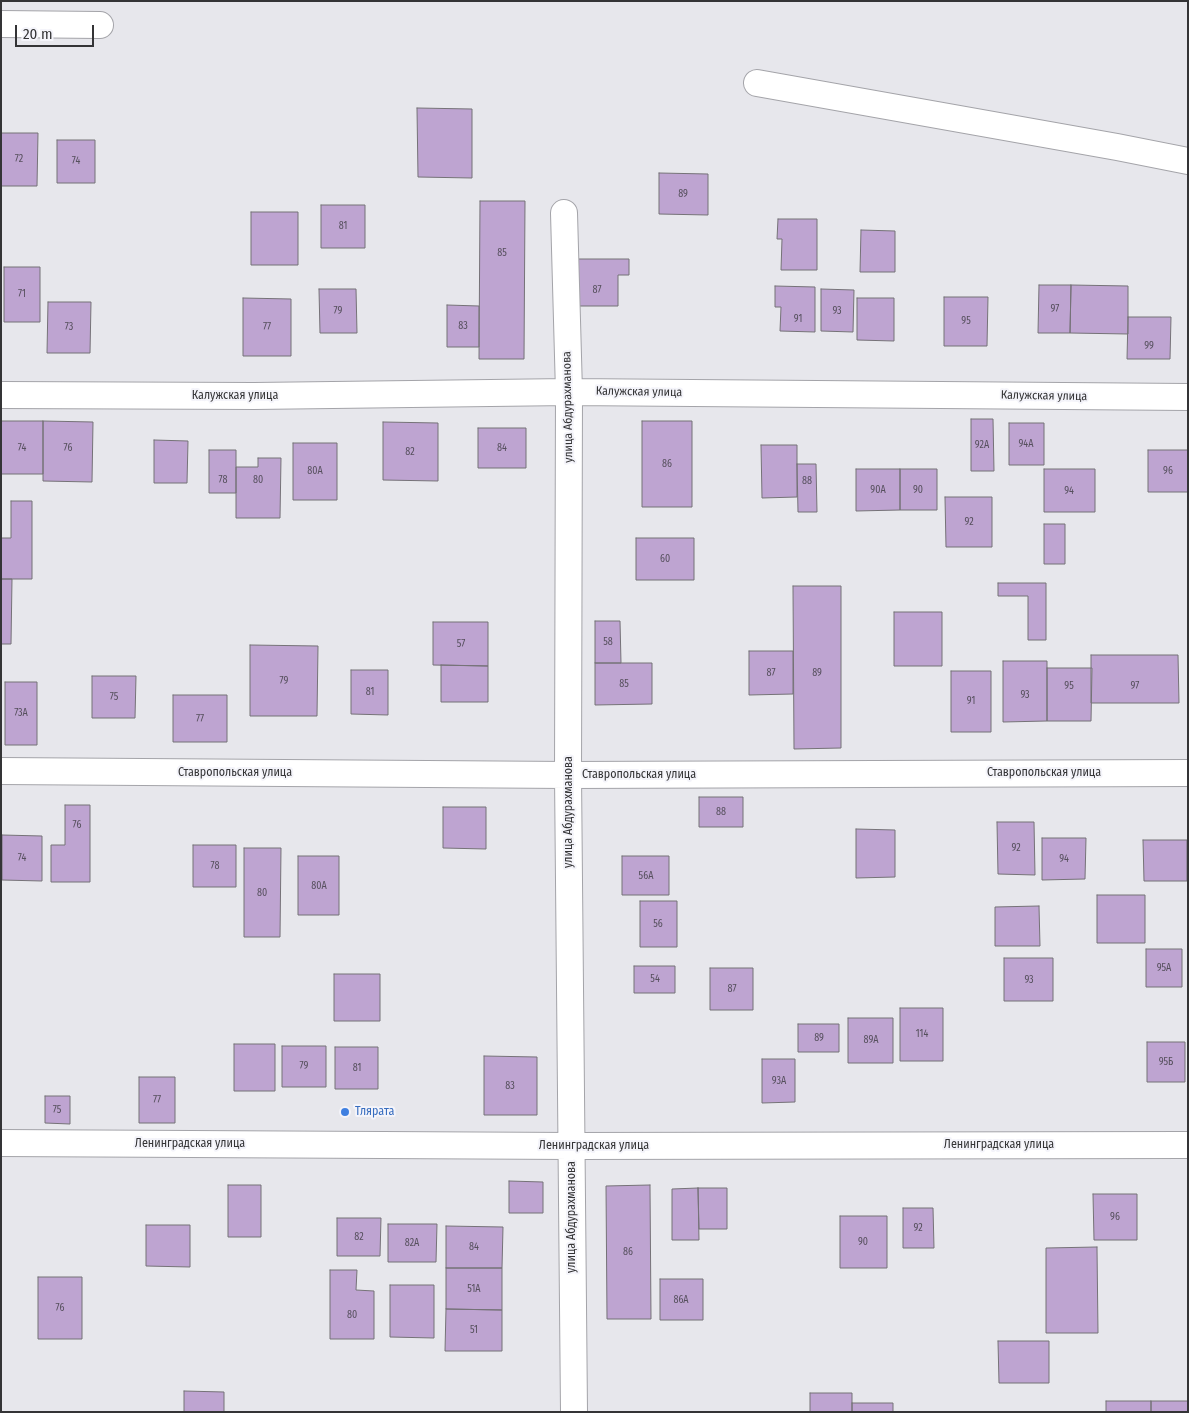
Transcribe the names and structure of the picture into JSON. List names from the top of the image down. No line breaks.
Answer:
{"streets":{"street":["Калужская улица","улица Абдурахманова","Ставропольская улица","Ленинградская улица"]},"crossings":[["Калужская улица","улица Абдурахманова"],["улица Абдурахманова","Ставропольская улица"],["улица Абдурахманова","Ленинградская улица"]],"places":["Тлярата"],"house_numbers":["72","74","89","81","85","87","71","97","79","93","91","95","83","73","77","99","94А","92А","74","76","84","82","86","80А","96","78","80","88","90А","90","94","92","60","58","57","87","89","79","85","95","97","81","93","75","91","73А","77","88","76","92","74","94","78","56А","80А","80","56","95А","54","93","87","114","89","89А","95Б","79","81","93А","83","77","75","96","92","82","90","82А","84","86","51А","86А","76","80","51"],"scale_bar":"20 m"}
